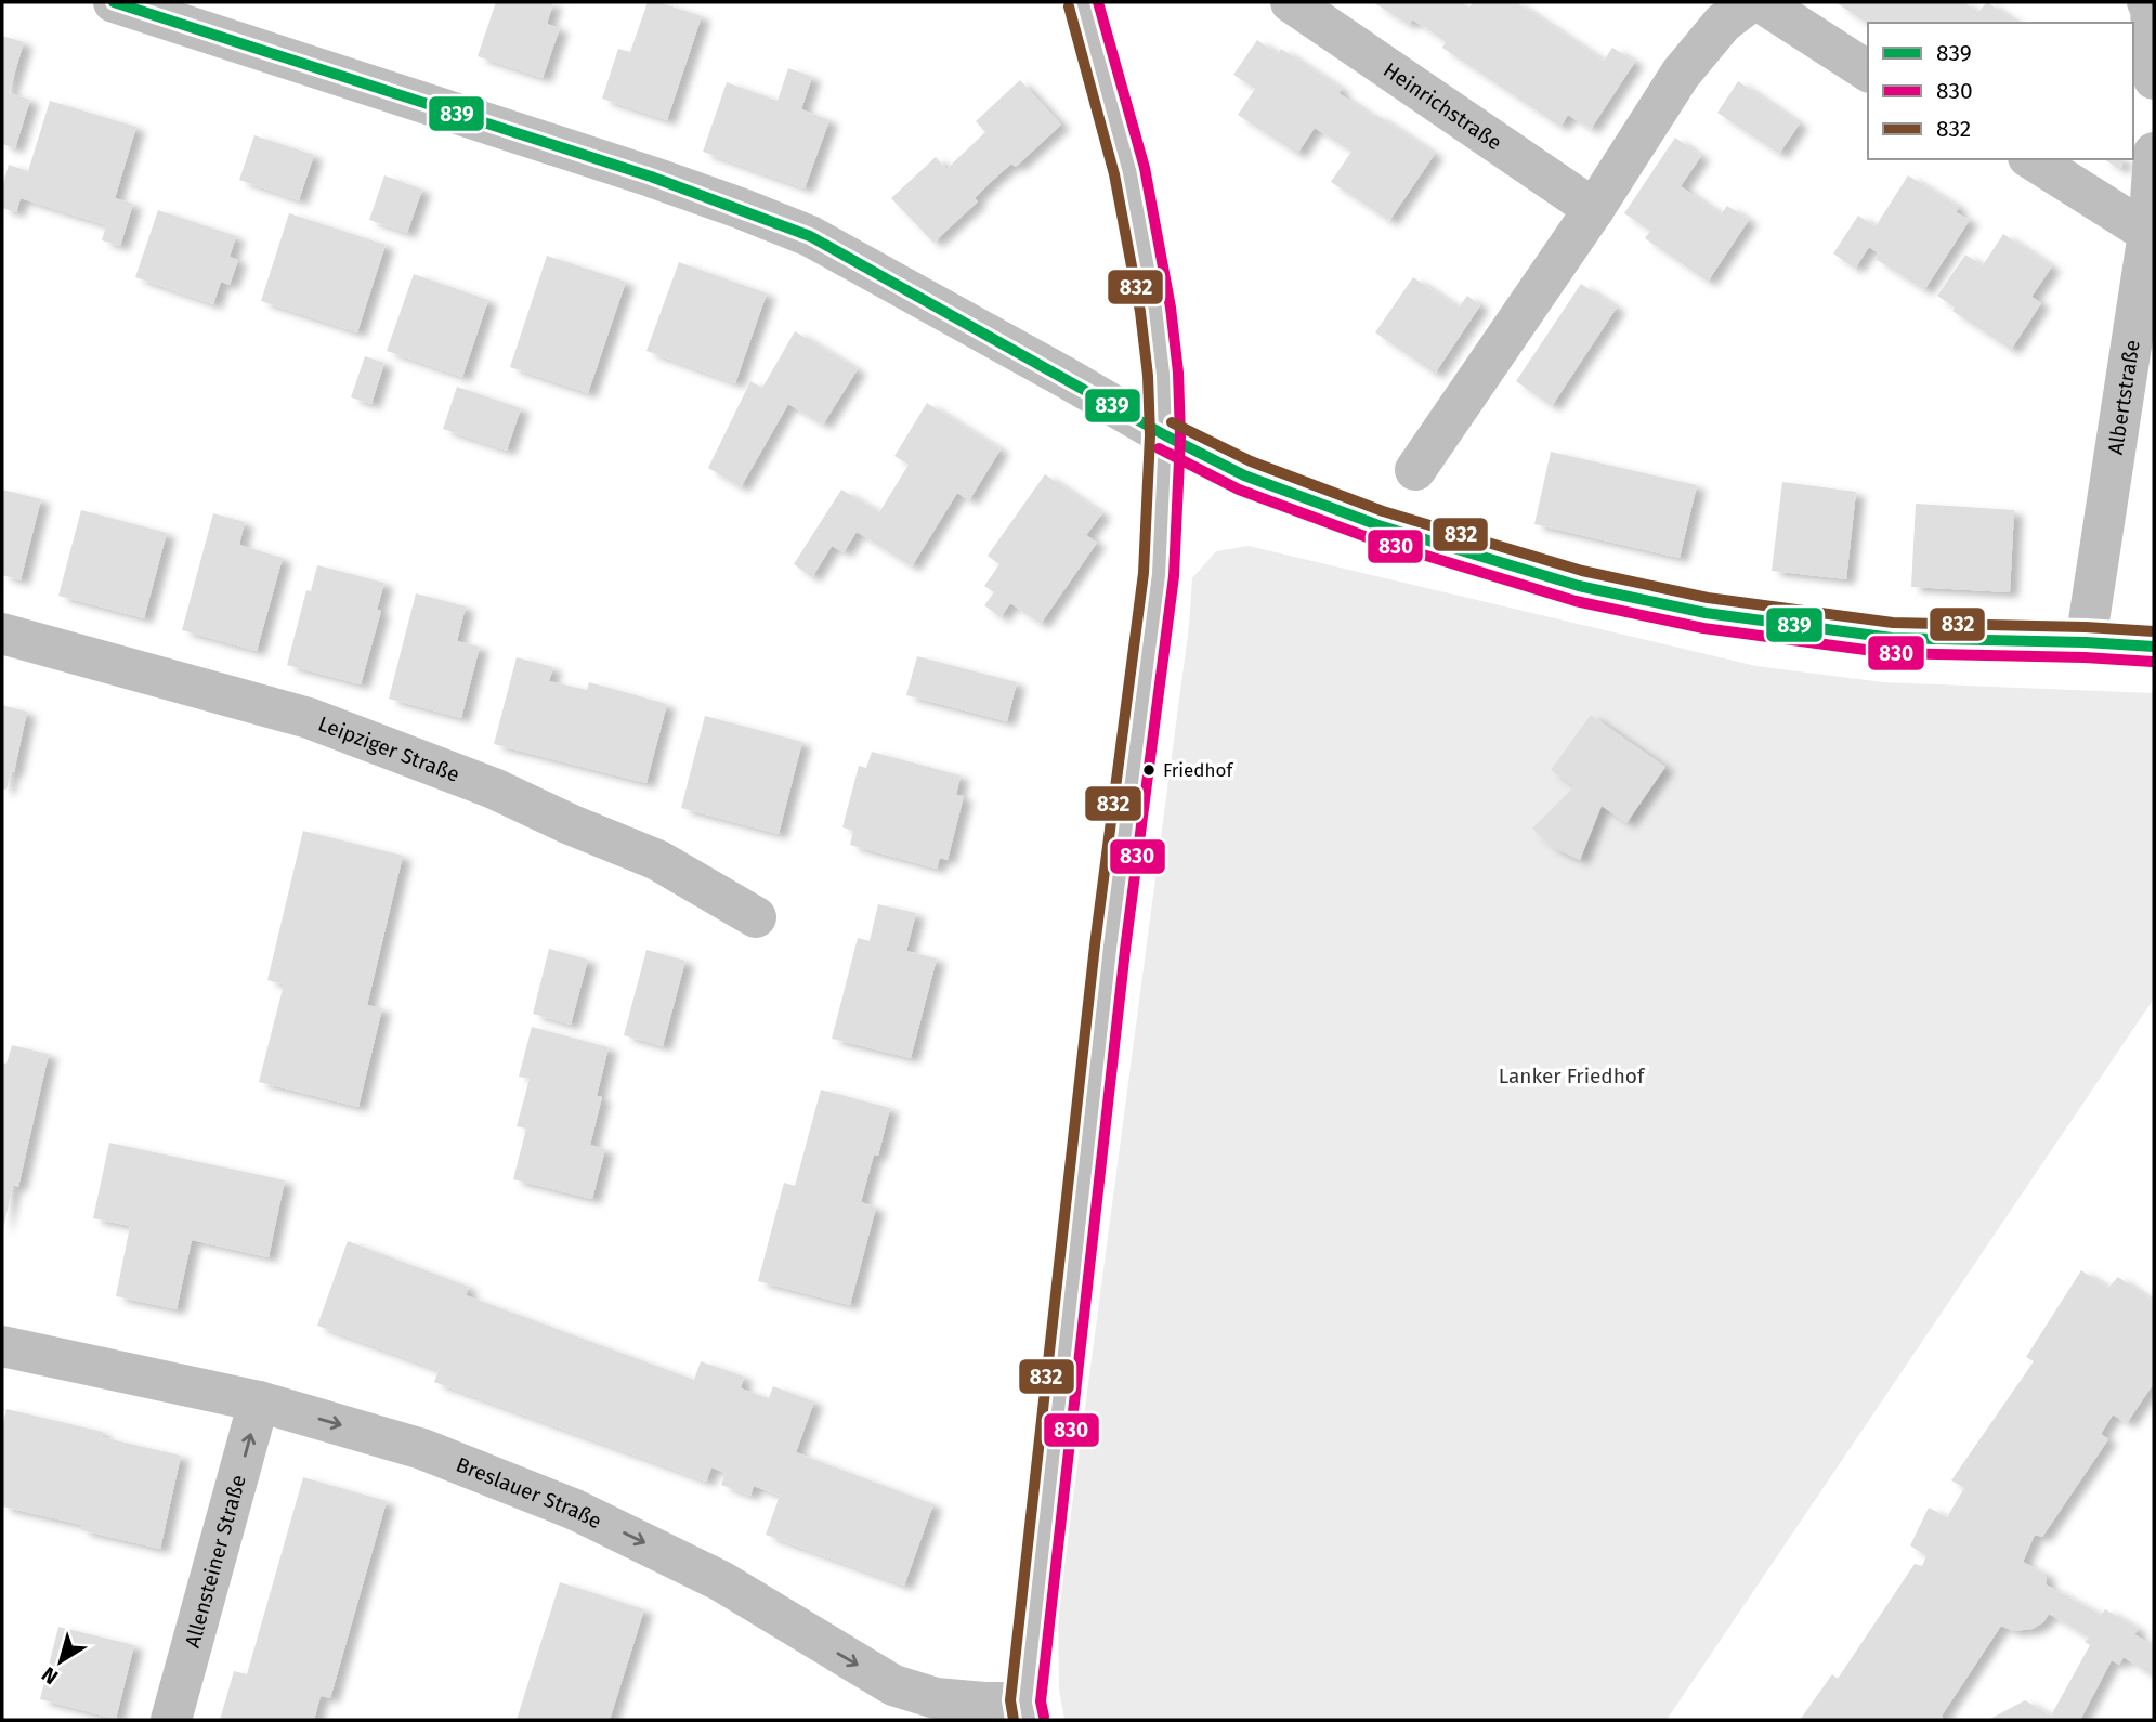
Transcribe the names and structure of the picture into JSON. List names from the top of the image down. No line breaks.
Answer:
{"streets":{"street":["Heinrichstraße","Albertstraße","Leipziger Straße","Breslauer Straße","Allensteiner Straße"]},"crossings":[["Breslauer Straße","Allensteiner Straße"]],"one_way":["Breslauer Straße","Allensteiner Straße"],"parks":["Lanker Friedhof"],"places":["Friedhof"],"lines":["transit line 839","transit line 830","transit line 832"],"legend":["839","830","832"],"north":"bottom left"}
